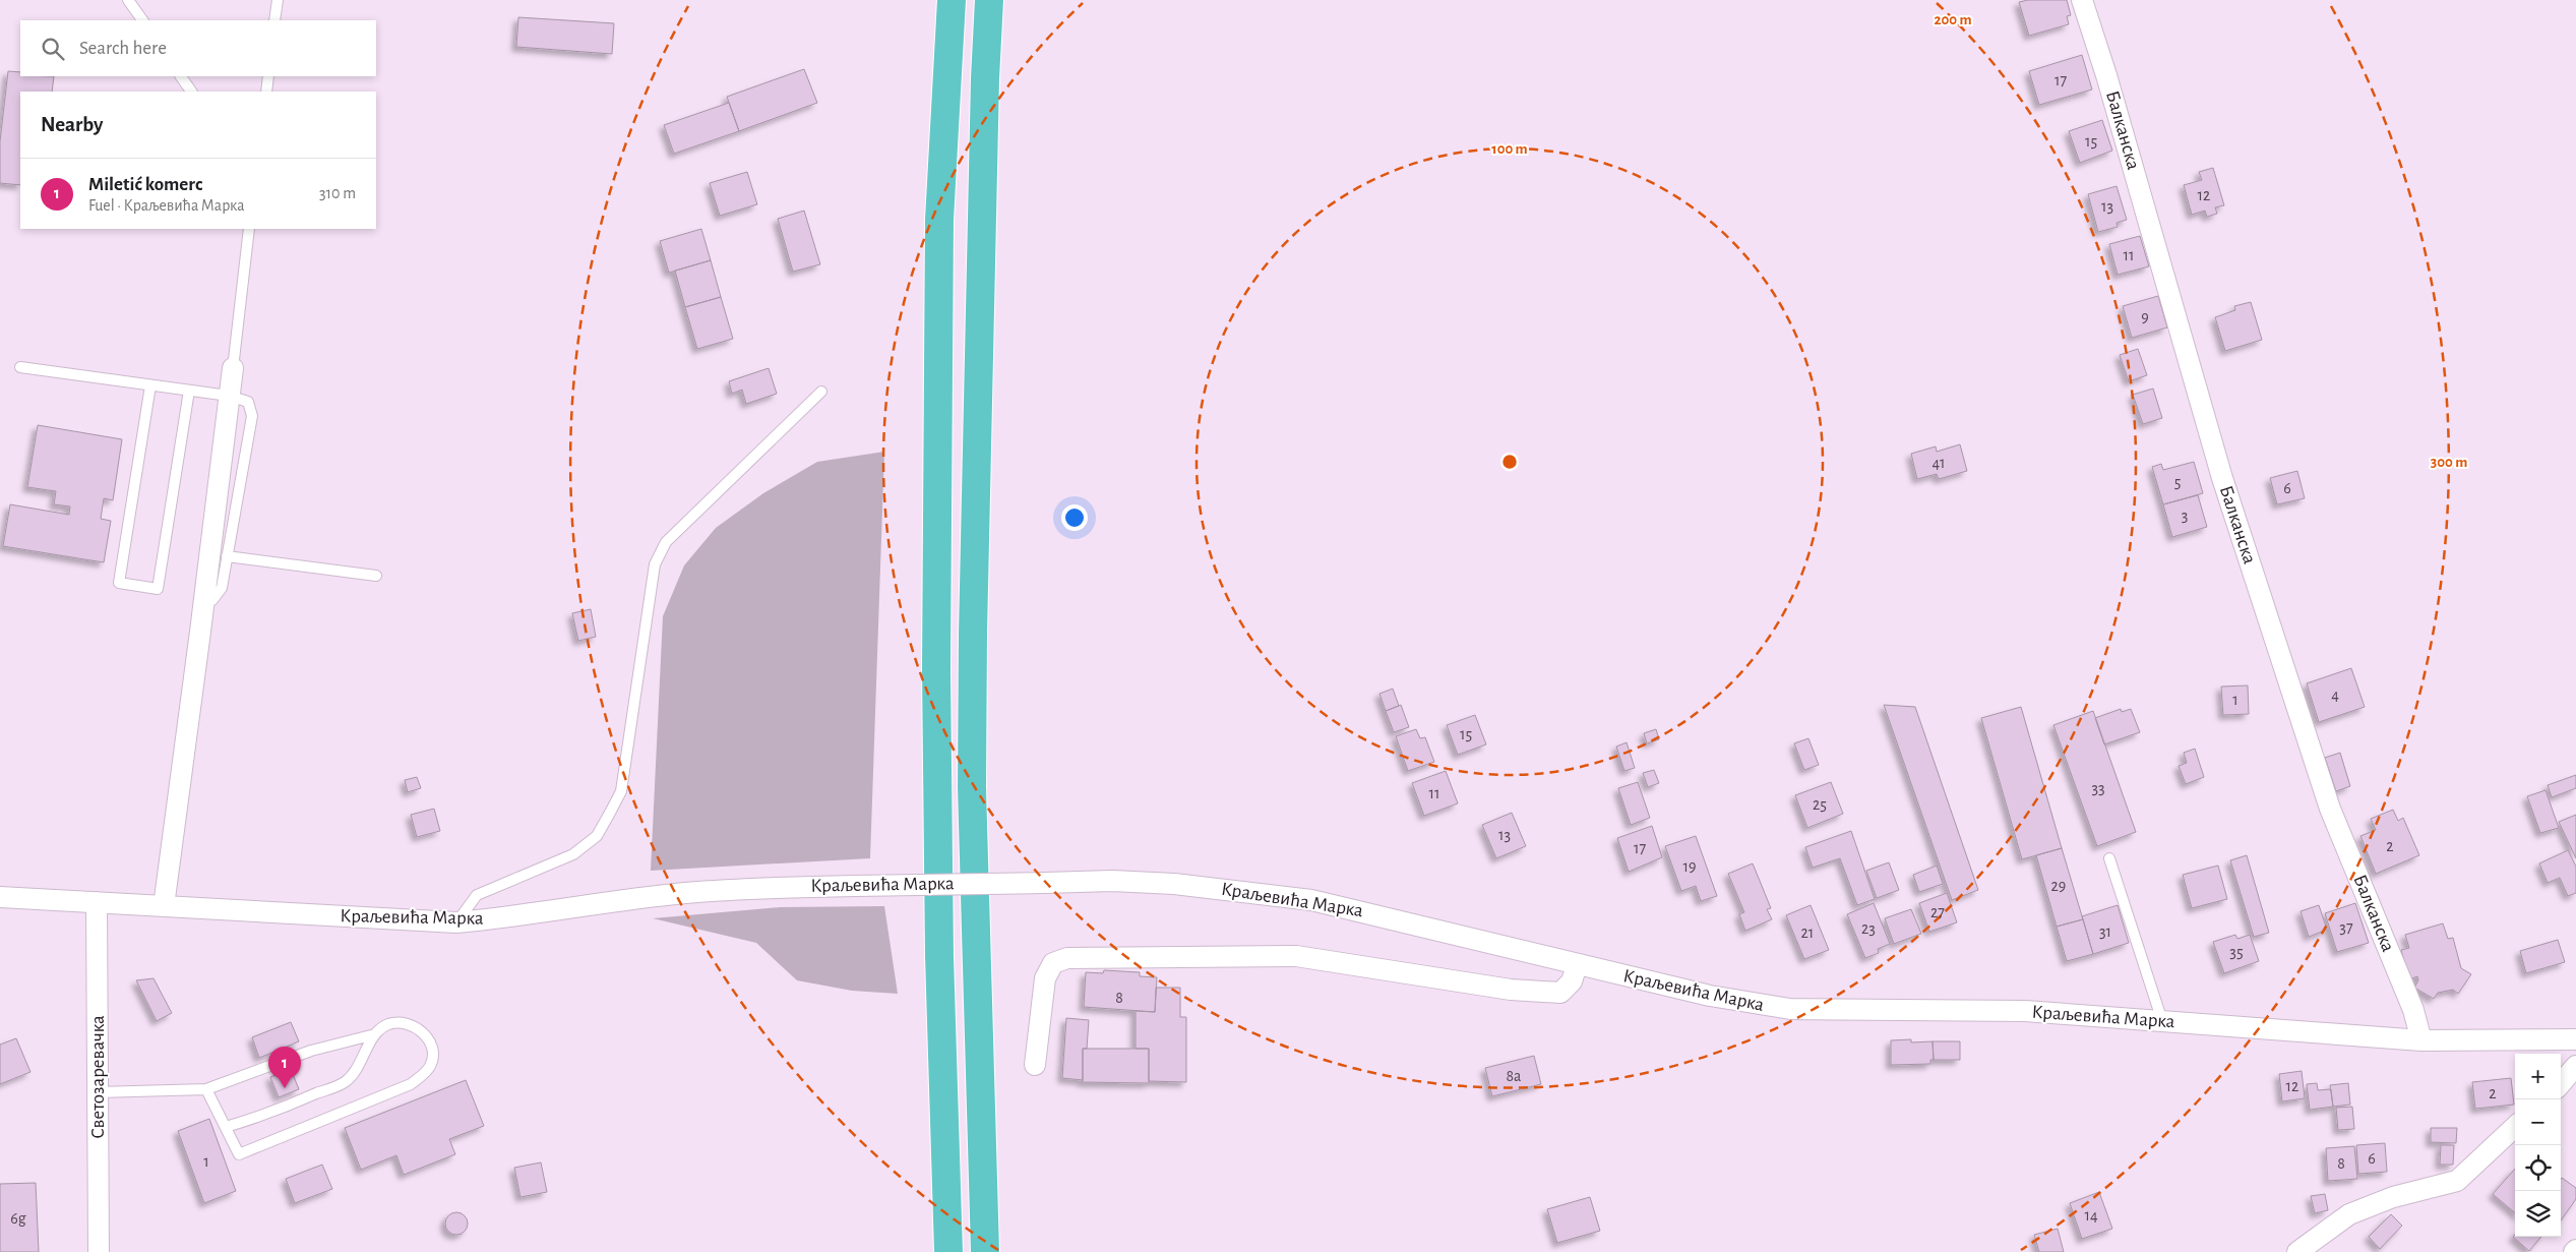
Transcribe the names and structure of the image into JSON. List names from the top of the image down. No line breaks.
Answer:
{"streets":{"street":["Балканска","Краљевића Марка","Светозаревачка"]},"crossings":[["Балканска","Краљевића Марка"],["Краљевића Марка","Светозаревачка"]],"house_numbers":["17","15","12","13","11","9","41","5","6","3","4","1","15","33","11","25","13","2","17","19","29","27","37","23","31","21","35","8","8a","12","2","6","1","8","14","6g"],"page":{"search":"Search here","heading":"Nearby","list":[{"mark":"1","name":"Miletić komerc","note":"Fuel · Краљевића Марка","value":"310 m"}],"pins":"1","map_buttons":["+","−"]},"rings":["200 m","100 m","300 m"]}
